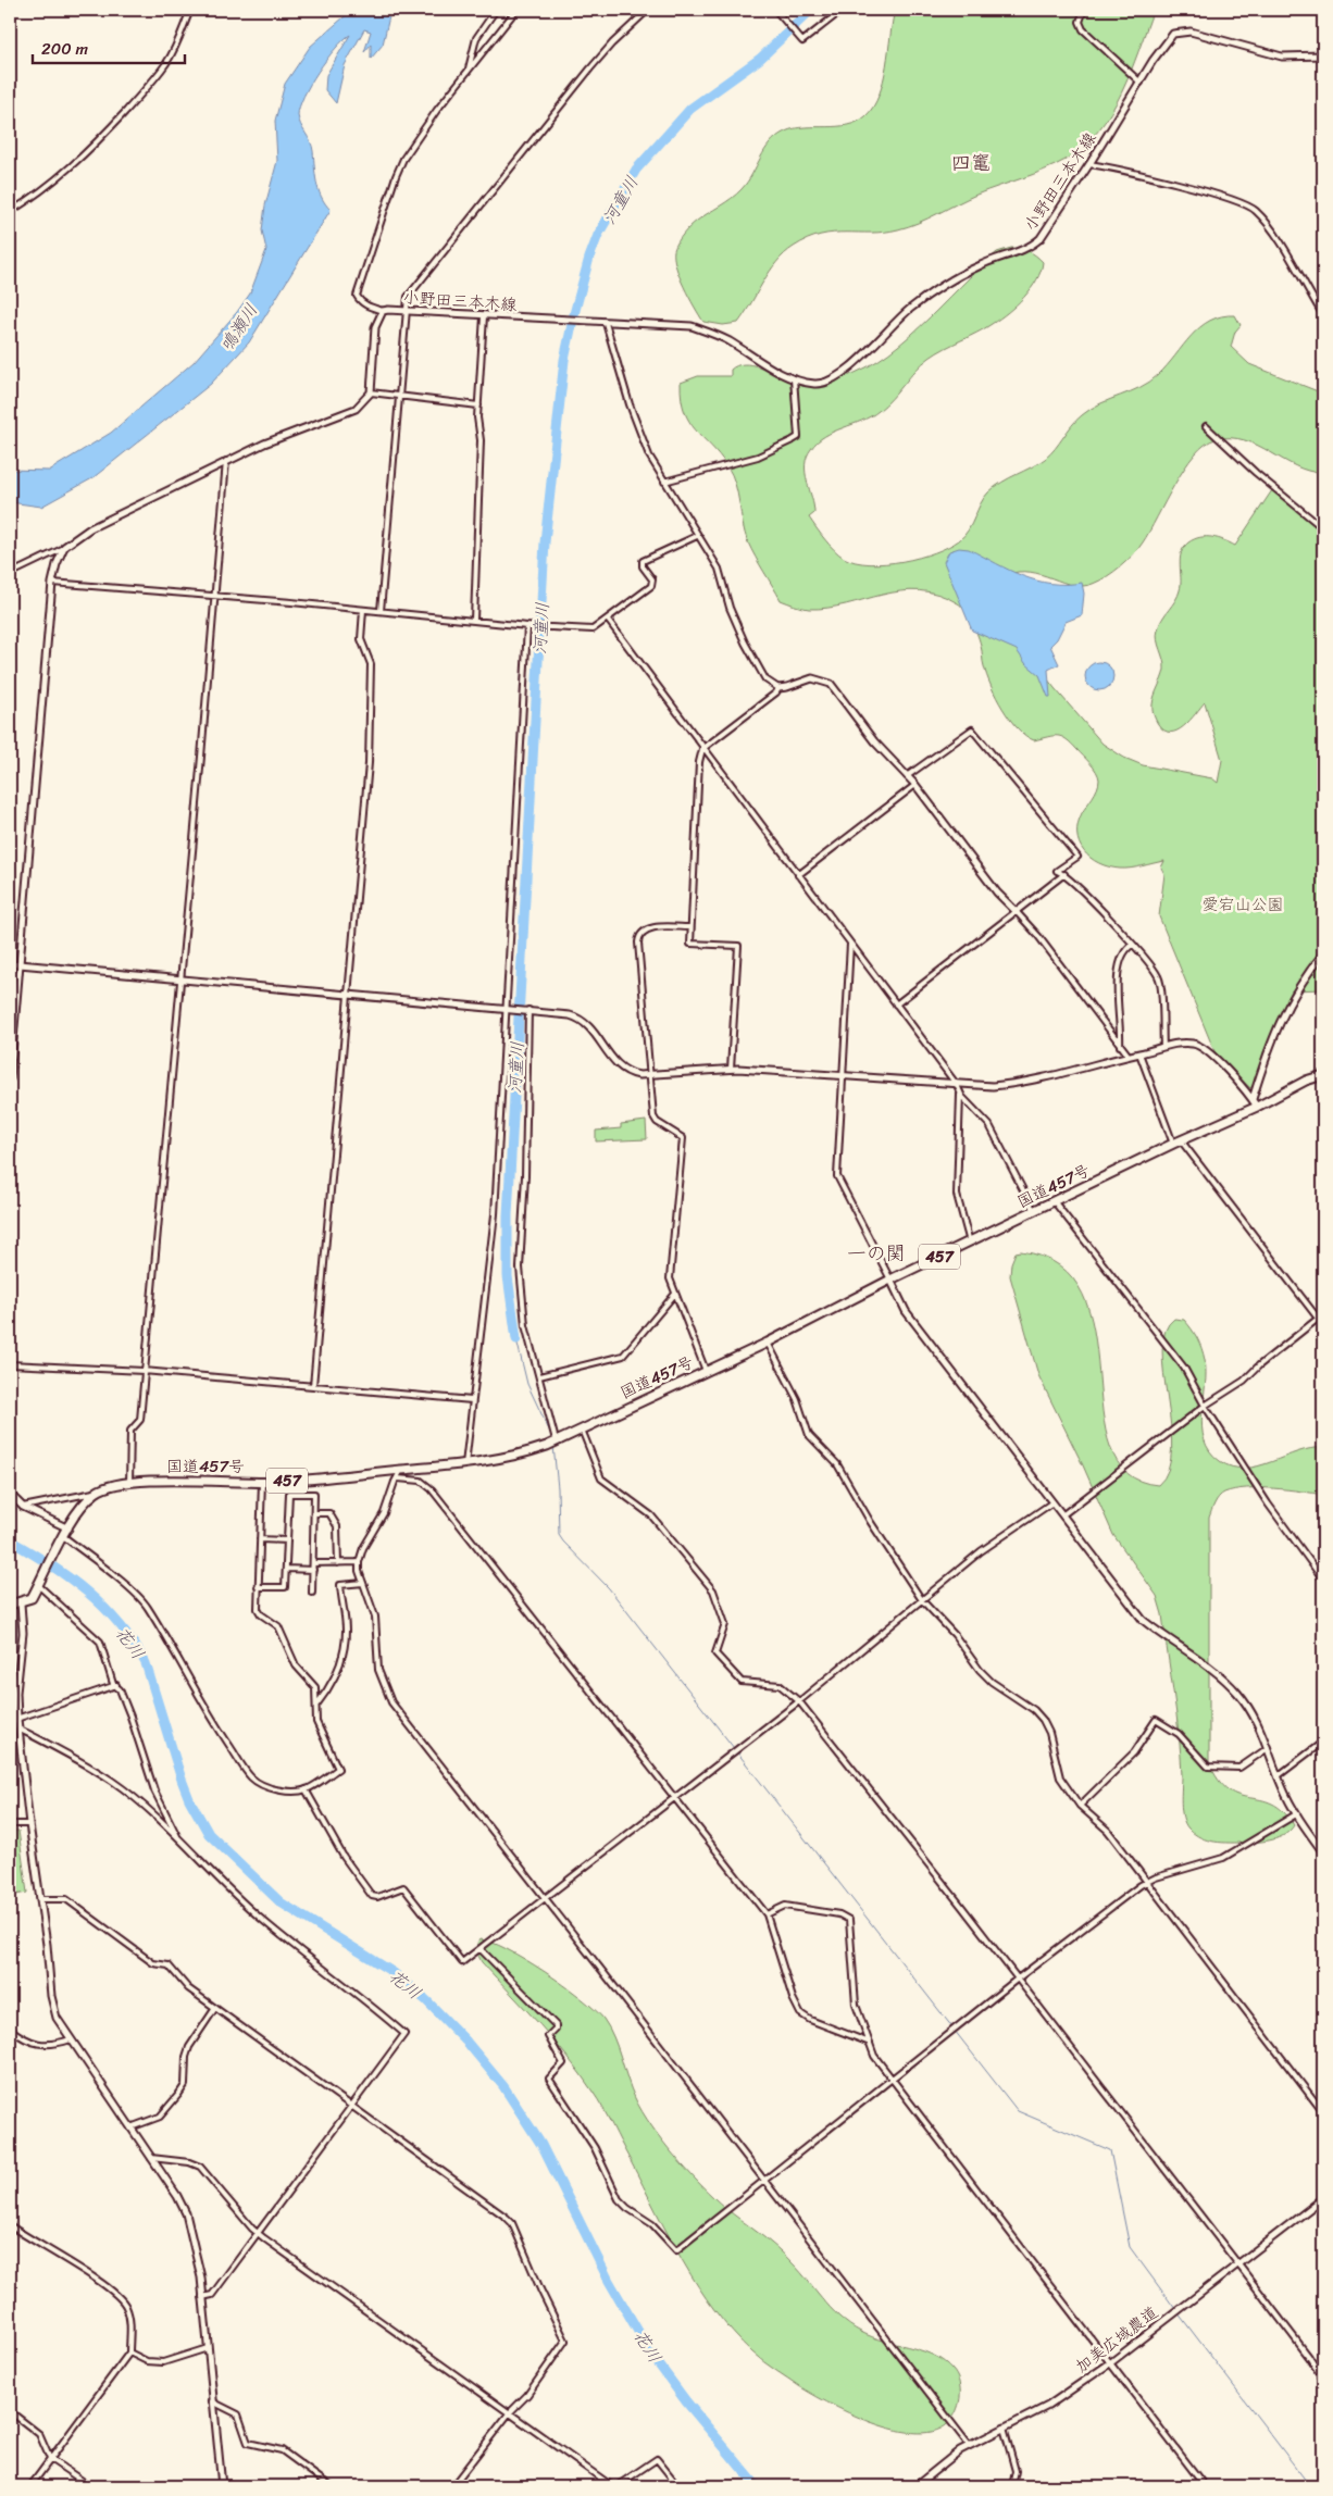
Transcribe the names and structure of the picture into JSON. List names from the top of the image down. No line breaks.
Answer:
{"streets":{"highway":["国道457号","457"],"street":["小野田三本木線","加美広域農道"]},"districts":["四竃","一の関"],"water":["河童川","鳴瀬川","花川"],"parks":["愛宕山公園"],"scale_bar":"200 m"}
